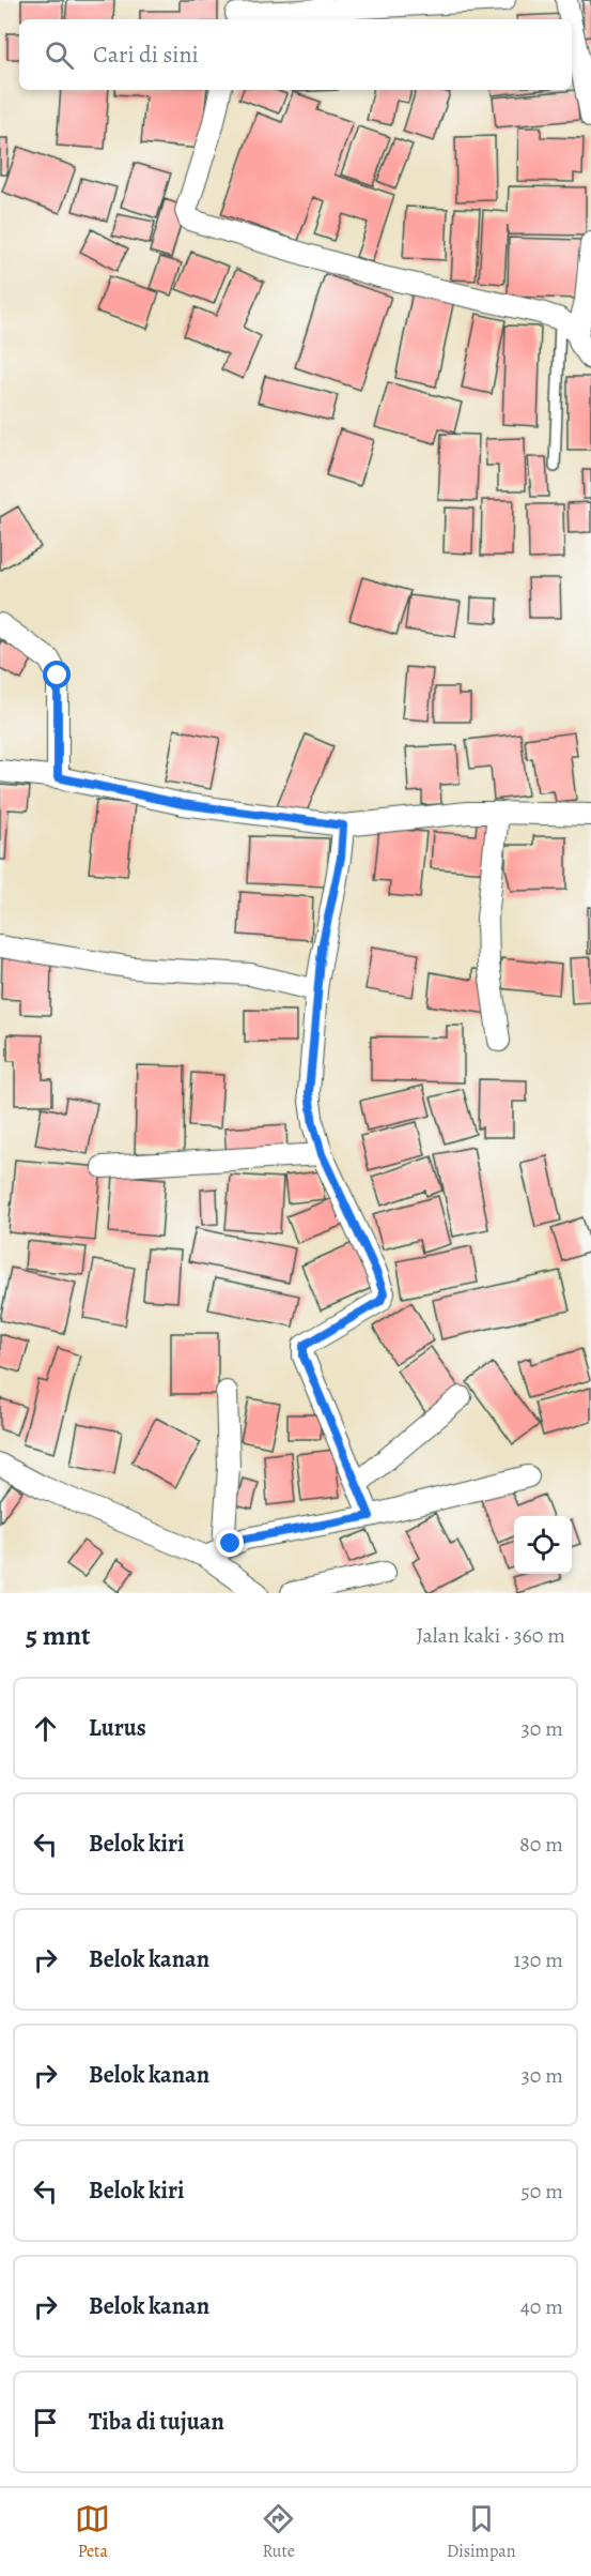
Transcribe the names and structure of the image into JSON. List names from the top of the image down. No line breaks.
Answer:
{"page":{"search":"Cari di sini","heading":["5 mnt","Jalan kaki · 360 m"],"list":[["Lurus","30 m"],["Belok kiri","80 m"],["Belok kanan","130 m"],["Belok kanan","30 m"],["Belok kiri","50 m"],["Belok kanan","40 m"],"Tiba di tujuan"],"nav":["Peta","Rute","Disimpan"]}}
